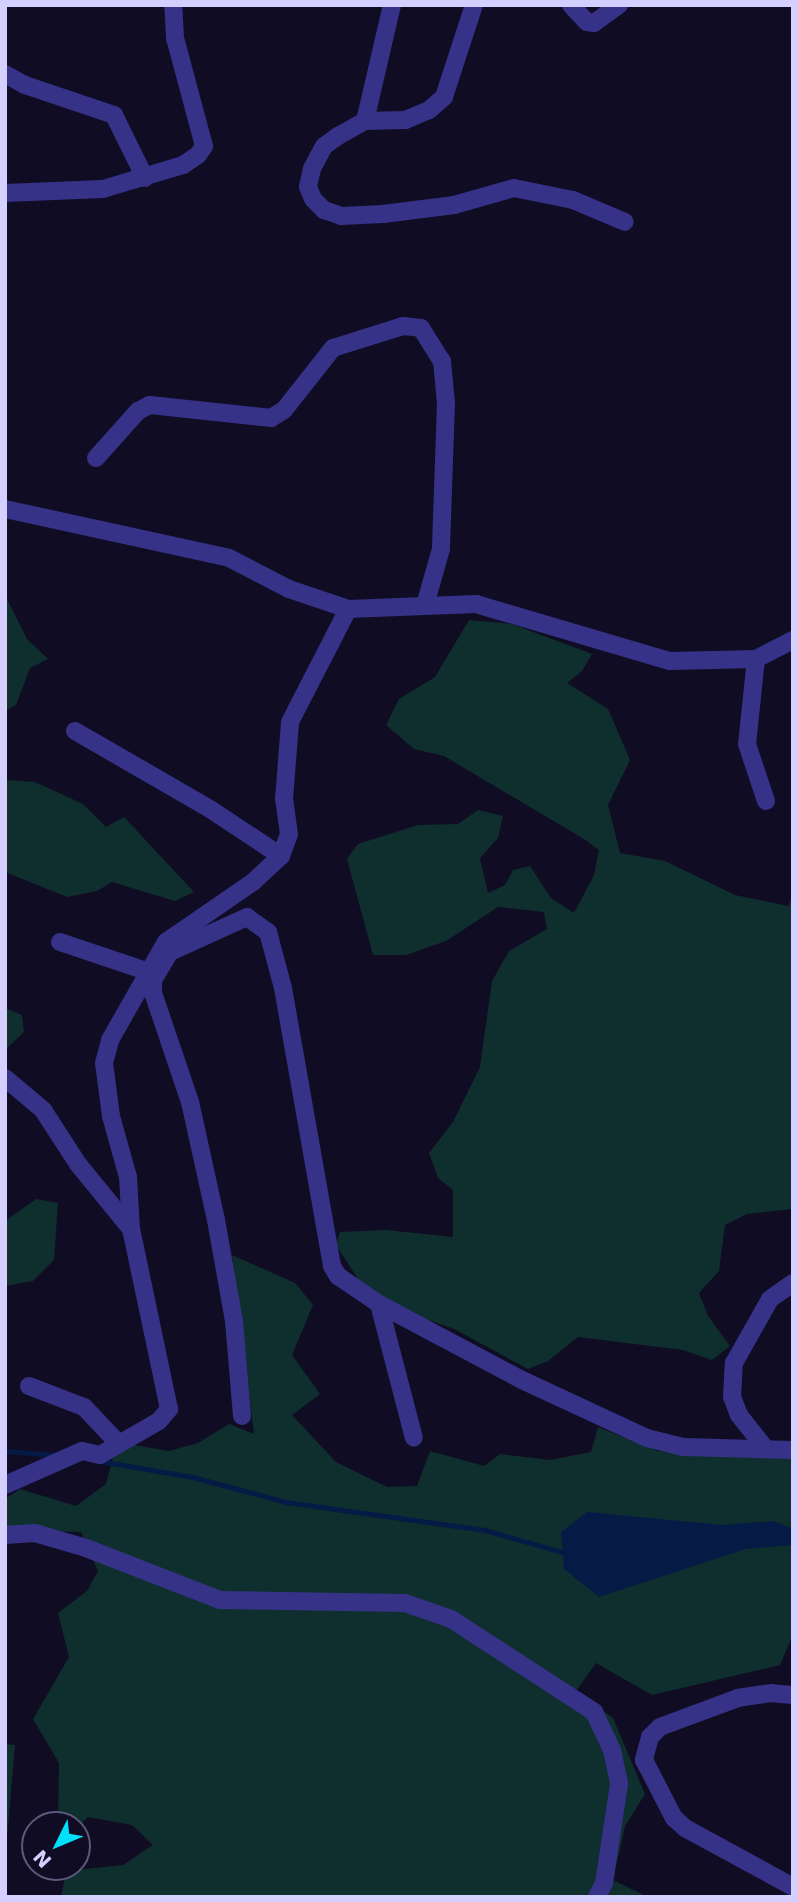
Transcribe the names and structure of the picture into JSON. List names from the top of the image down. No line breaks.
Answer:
{"north":"bottom left"}
